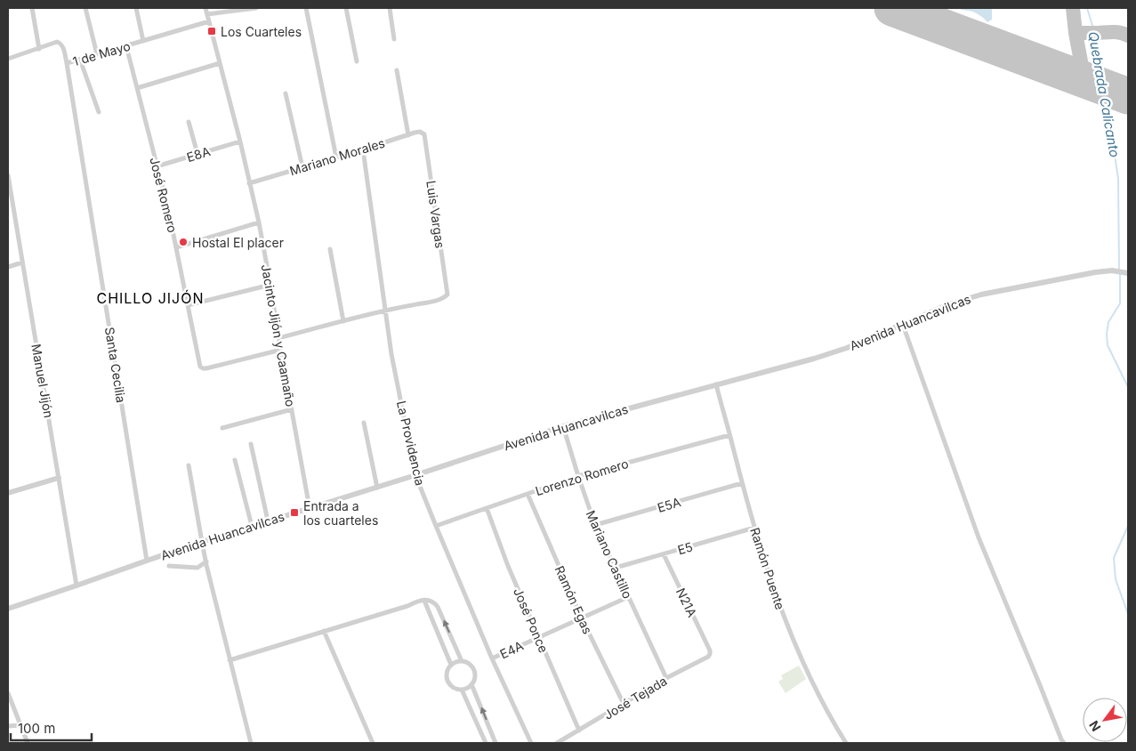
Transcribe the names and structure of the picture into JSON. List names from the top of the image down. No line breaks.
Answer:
{"streets":{"street":["1 de Mayo","E8A","Mariano Morales","José Romero","Luis Vargas","Avenida Huancavilcas","Jacinto Jijón y Caamaño","Santa Cecilia","Manuel Jijón","La Providencia","Lorenzo Romero","E5A","E5","Mariano Castillo","Ramón Puente","Ramón Egas","N21A","José Ponce","E4A","José Tejada"]},"crossings":[["1 de Mayo","José Romero"],["1 de Mayo","Jacinto Jijón y Caamaño"],["1 de Mayo","Santa Cecilia"],["E8A","José Romero"],["E8A","Jacinto Jijón y Caamaño"],["Mariano Morales","Luis Vargas"],["Mariano Morales","Jacinto Jijón y Caamaño"],["Mariano Morales","La Providencia"],["José Romero","Jacinto Jijón y Caamaño"],["Luis Vargas","La Providencia"],["Avenida Huancavilcas","Jacinto Jijón y Caamaño"],["Avenida Huancavilcas","Santa Cecilia"],["Avenida Huancavilcas","Manuel Jijón"],["Avenida Huancavilcas","La Providencia"],["Avenida Huancavilcas","Mariano Castillo"],["Avenida Huancavilcas","Ramón Puente"],["La Providencia","Lorenzo Romero"],["La Providencia","E4A"],["Lorenzo Romero","Mariano Castillo"],["Lorenzo Romero","Ramón Puente"],["Lorenzo Romero","Ramón Egas"],["Lorenzo Romero","José Ponce"],["E5A","Mariano Castillo"],["E5A","Ramón Puente"],["E5","Mariano Castillo"],["E5","Ramón Puente"],["E5","N21A"],["Mariano Castillo","E4A"],["Mariano Castillo","José Tejada"],["Ramón Egas","E4A"],["Ramón Egas","José Tejada"],["N21A","José Tejada"],["José Ponce","E4A"],["José Ponce","José Tejada"]],"districts":["CHILLO JIJÓN"],"water":["Quebrada Calicanto"],"places":{"transit":["Los Cuarteles","Entrada a los cuarteles"],"other":["Hostal El placer"]},"scale_bar":"100 m","north":"bottom left"}
